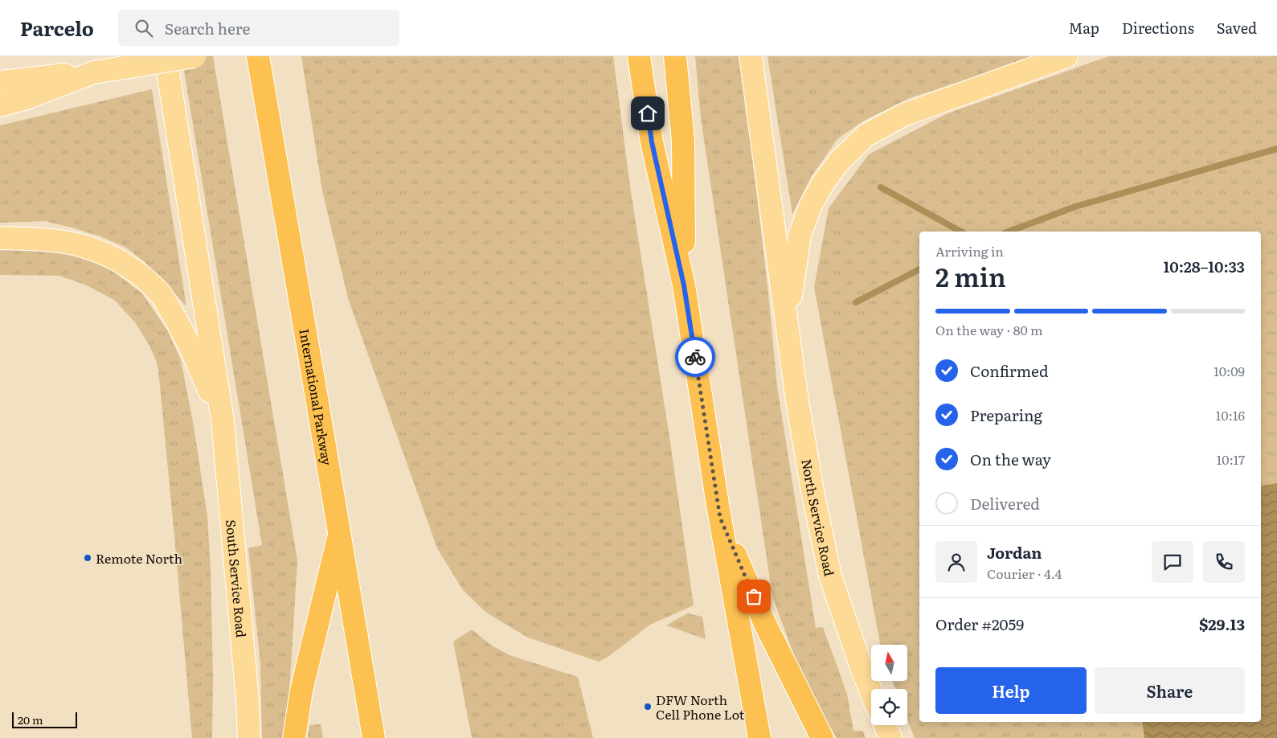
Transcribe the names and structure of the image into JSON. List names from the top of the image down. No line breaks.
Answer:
{"streets":{"highway":["International Parkway"],"main road":["North Service Road","South Service Road"]},"places":["Remote North","DFW North Cell Phone Lot"],"scale_bar":"20 m","north":"top","page":{"header":"Parcelo","search":"Search here","nav":["Map","Directions","Saved"],"heading":["2 min","Arriving in","10:28–10:33"],"panel":["Jordan","Courier · 4.4","Order #2059","$29.13"],"bar":"On the way · 80 m","list":[["Confirmed","10:09"],["Preparing","10:16"],["On the way","10:17"],"Delivered"],"buttons":["Help","Share"],"scale":"20 m"}}
